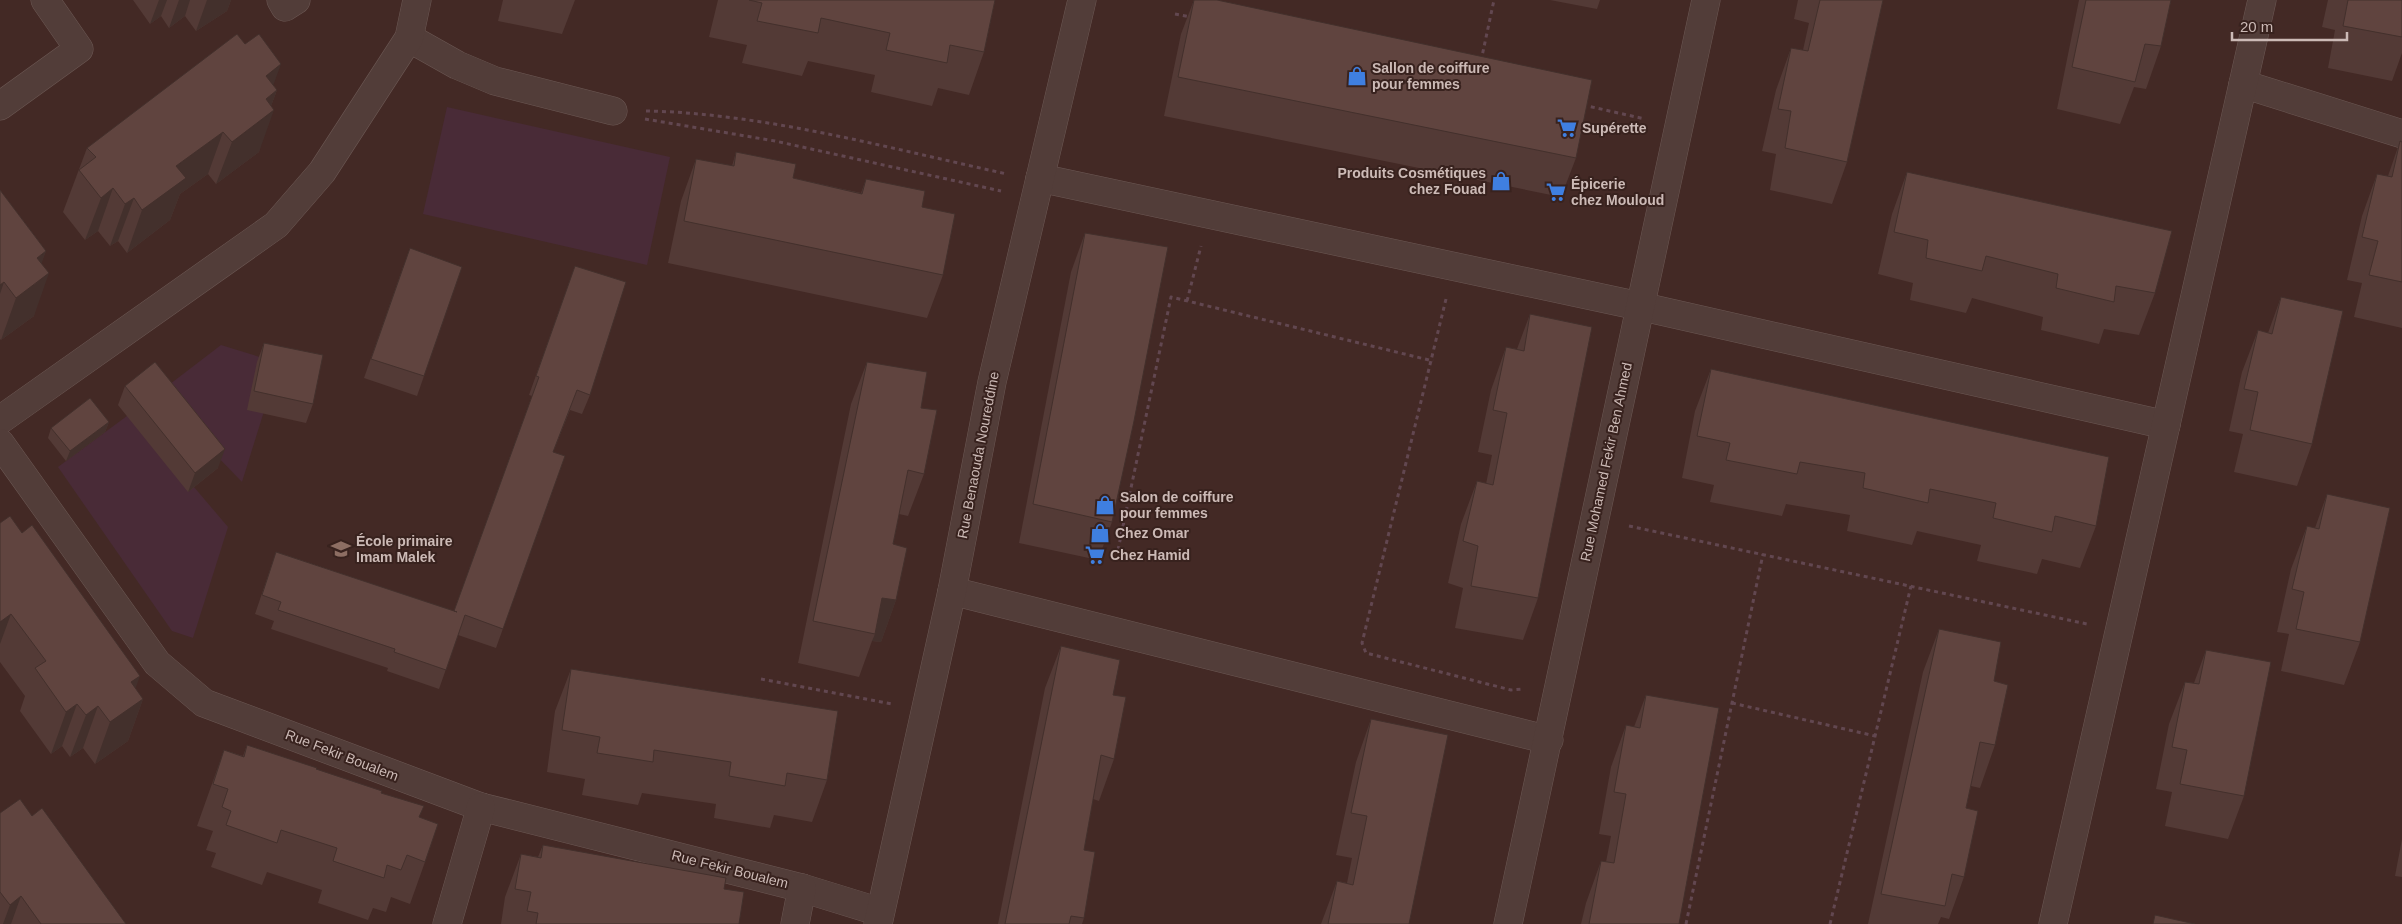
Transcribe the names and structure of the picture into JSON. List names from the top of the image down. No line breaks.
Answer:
{"streets":{"street":["Rue Benaouda Noureddine","Rue Mohamed Fekir Ben Ahmed","Rue Fekir Boualem"]},"crossings":[["Rue Benaouda Noureddine","Rue Fekir Boualem"]],"places":{"shop":["Sallon de coiffure pour femmes","Produits Cosmétiques chez Fouad","Salon de coiffure pour femmes","Chez Omar"],"supermarket":["Supérette","Épicerie chez Mouloud","Chez Hamid"],"school or university":["École primaire Imam Malek"]},"scale_bar":"20 m"}
